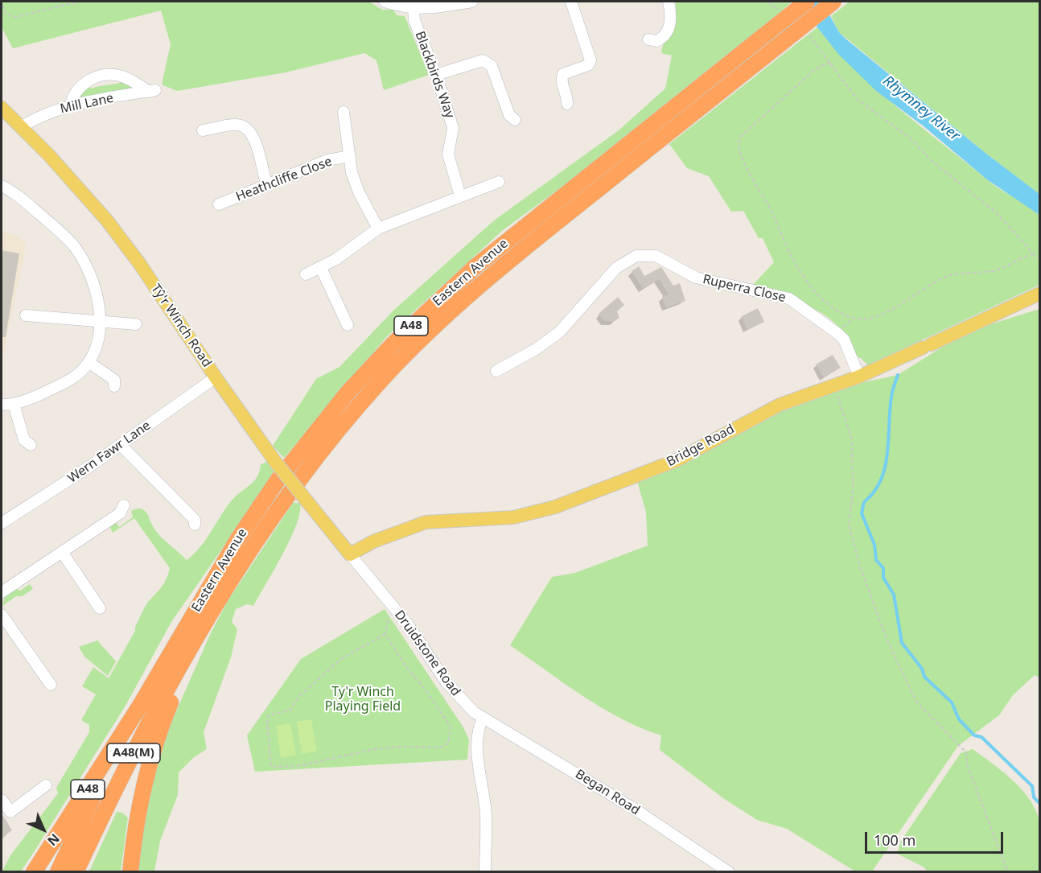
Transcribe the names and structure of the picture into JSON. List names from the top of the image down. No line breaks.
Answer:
{"streets":{"highway":["Eastern Avenue","A48","A48(M)"],"main road":["Tŷ'r Winch Road","Bridge Road"],"street":["Blackbirds Way","Mill Lane","Heathcliffe Close","Ruperra Close","Wern Fawr Lane","Druidstone Road","Began Road"]},"crossings":[["Mill Lane","Tŷ'r Winch Road"],["Eastern Avenue","A48"],["Eastern Avenue","A48(M)"],["Ruperra Close","Bridge Road"],["Tŷ'r Winch Road","Bridge Road"],["Tŷ'r Winch Road","Wern Fawr Lane"],["Tŷ'r Winch Road","Druidstone Road"],["A48","A48(M)"],["Bridge Road","Druidstone Road"],["Druidstone Road","Began Road"]],"water":["Rhymney River"],"parks":["Ty'r Winch Playing Field"],"scale_bar":"100 m","north":"bottom right"}
